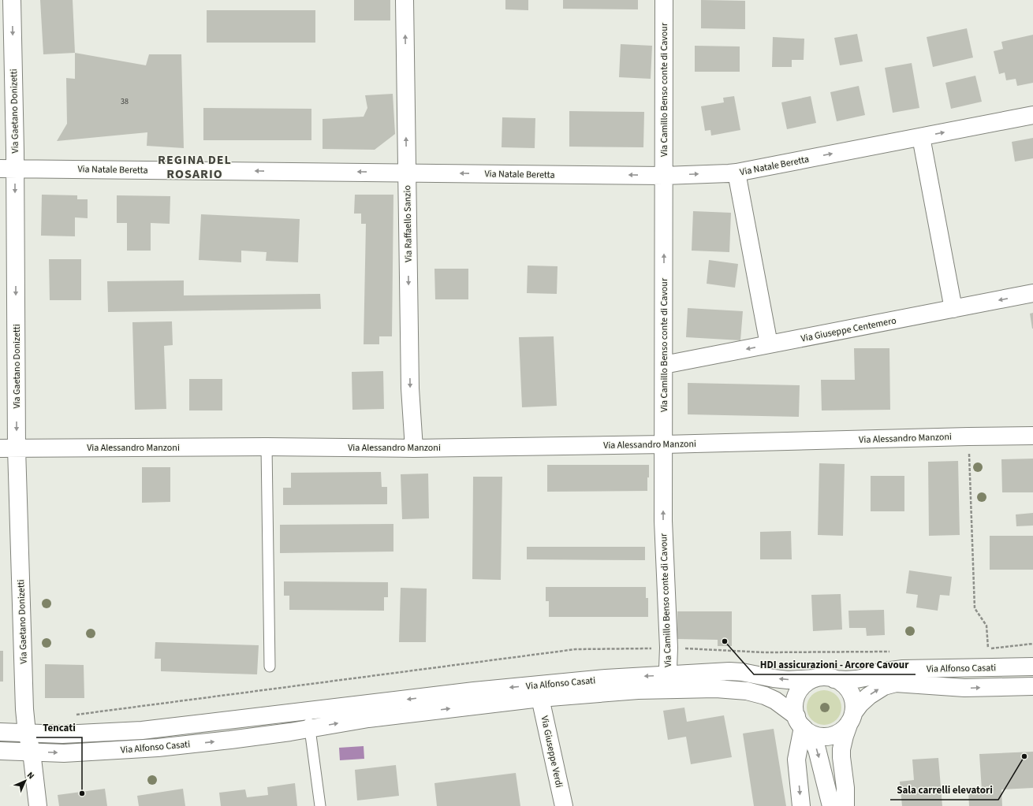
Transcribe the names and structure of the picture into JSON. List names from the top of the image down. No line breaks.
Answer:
{"streets":{"street":["Via Camillo Benso conte di Cavour","Via Gaetano Donizetti","Via Natale Beretta","Via Raffaello Sanzio","Via Giuseppe Centemero","Via Alessandro Manzoni","Via Alfonso Casati","Via Giuseppe Verdi"]},"crossings":[["Via Camillo Benso conte di Cavour","Via Natale Beretta"],["Via Camillo Benso conte di Cavour","Via Giuseppe Centemero"],["Via Camillo Benso conte di Cavour","Via Alessandro Manzoni"],["Via Camillo Benso conte di Cavour","Via Alfonso Casati"],["Via Gaetano Donizetti","Via Natale Beretta"],["Via Gaetano Donizetti","Via Alessandro Manzoni"],["Via Gaetano Donizetti","Via Alfonso Casati"],["Via Natale Beretta","Via Raffaello Sanzio"],["Via Raffaello Sanzio","Via Alessandro Manzoni"],["Via Alfonso Casati","Via Giuseppe Verdi"]],"one_way":["Via Gaetano Donizetti","Via Giuseppe Centemero"],"districts":["REGINA DEL ROSARIO"],"places":["HDI assicurazioni - Arcore Cavour","Sala carrelli elevatori","Tencati"],"house_numbers":["38"],"north":"top right"}
